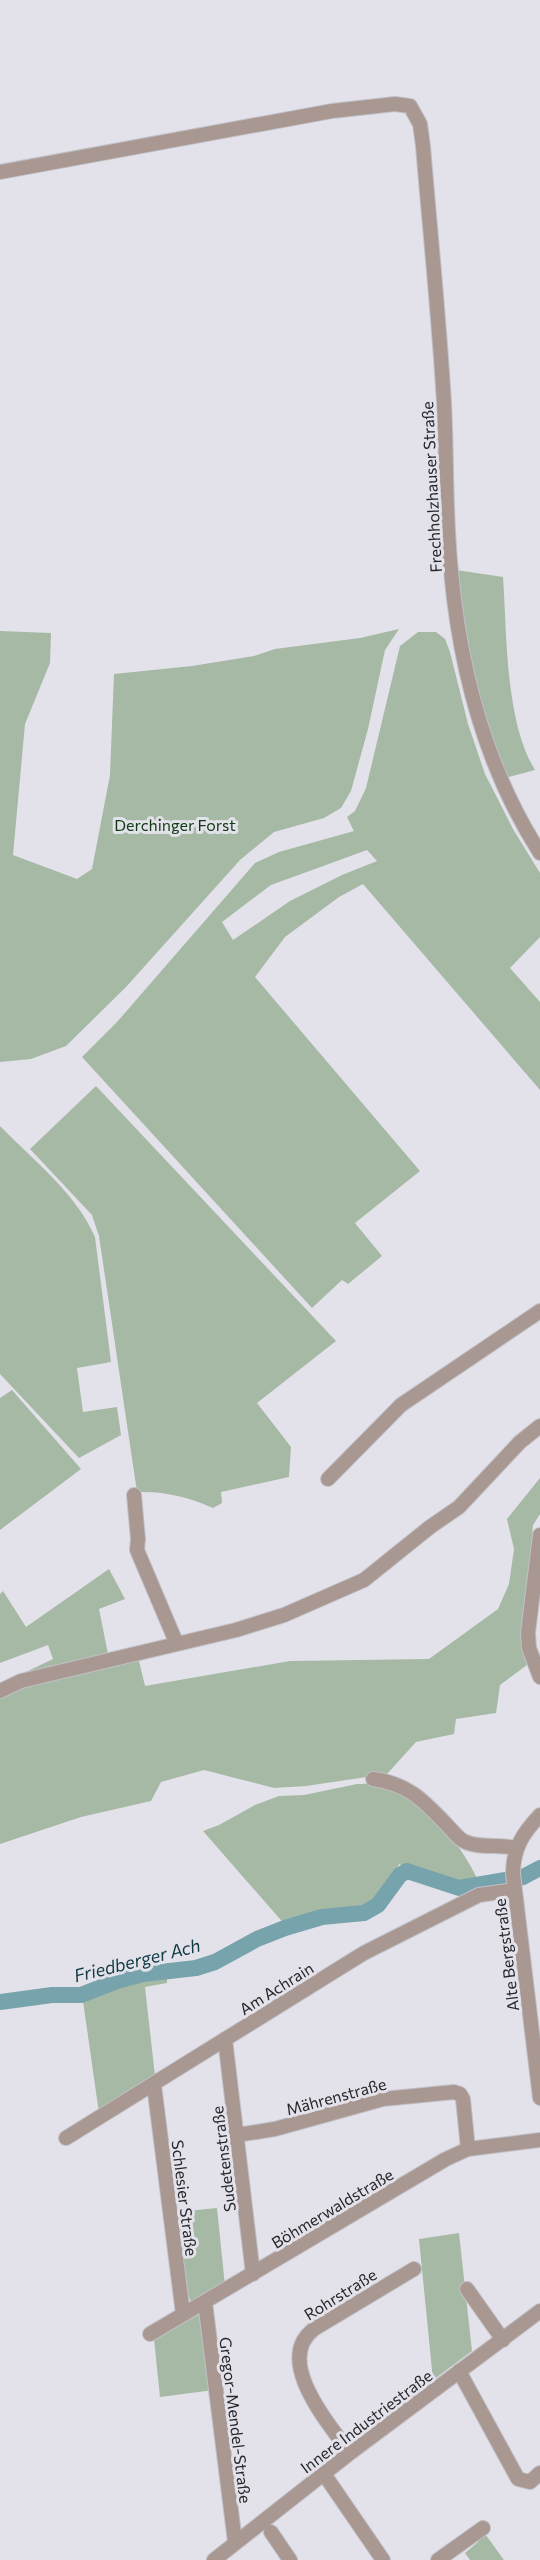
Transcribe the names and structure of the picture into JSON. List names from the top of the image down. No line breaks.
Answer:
{"streets":{"street":["Frechholzhauser Straße","Alte Bergstraße","Am Achrain","Mährenstraße","Sudetenstraße","Schlesier Straße","Böhmerwaldstraße","Rohrstraße","Gregor-Mendel-Straße","Innere Industriestraße"]},"crossings":[["Alte Bergstraße","Am Achrain"],["Am Achrain","Sudetenstraße"],["Am Achrain","Schlesier Straße"],["Mährenstraße","Sudetenstraße"],["Mährenstraße","Böhmerwaldstraße"],["Sudetenstraße","Böhmerwaldstraße"],["Schlesier Straße","Böhmerwaldstraße"],["Böhmerwaldstraße","Gregor-Mendel-Straße"],["Rohrstraße","Innere Industriestraße"],["Gregor-Mendel-Straße","Innere Industriestraße"]],"water":["Friedberger Ach"],"parks":["Derchinger Forst"]}
